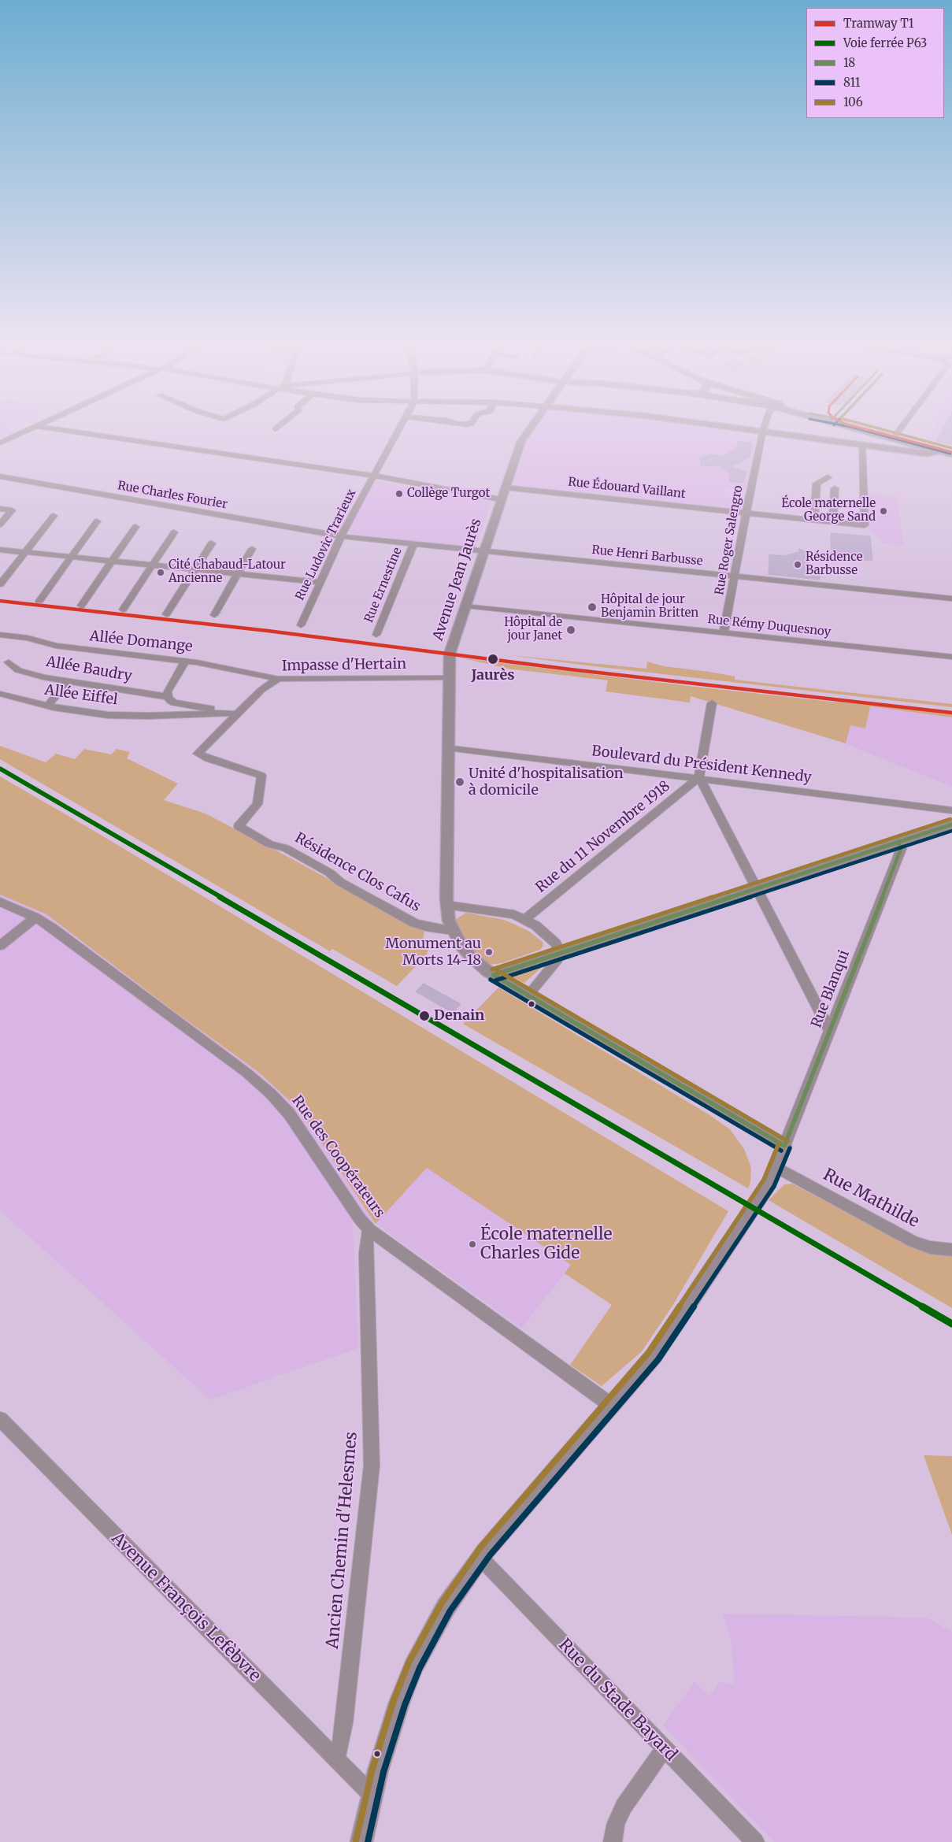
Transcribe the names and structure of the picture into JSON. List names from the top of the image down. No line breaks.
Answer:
{"streets":{"street":["Rue Édouard Vaillant","Rue Charles Fourier","Rue Roger Salengro","Rue Ludovic Trarieux","Rue Henri Barbusse","Avenue Jean Jaurès","Rue Ernestine","Rue Rémy Duquesnoy","Allée Domange","Impasse d'Hertain","Allée Baudry","Allée Eiffel","Boulevard du Président Kennedy","Rue du 11 Novembre 1918","Résidence Clos Cafus","Rue Blanqui","Rue des Coopérateurs","Rue Mathilde","Ancien Chemin d'Helesmes","Avenue François Lefèbvre","Rue du Stade Bayard"]},"crossings":[["Rue Édouard Vaillant","Rue Roger Salengro"],["Rue Édouard Vaillant","Avenue Jean Jaurès"],["Rue Charles Fourier","Rue Ludovic Trarieux"],["Rue Charles Fourier","Rue Henri Barbusse"],["Rue Roger Salengro","Rue Henri Barbusse"],["Rue Roger Salengro","Rue Rémy Duquesnoy"],["Rue Ludovic Trarieux","Rue Henri Barbusse"],["Rue Henri Barbusse","Avenue Jean Jaurès"],["Rue Henri Barbusse","Rue Ernestine"],["Avenue Jean Jaurès","Rue Rémy Duquesnoy"],["Avenue Jean Jaurès","Impasse d'Hertain"],["Avenue Jean Jaurès","Boulevard du Président Kennedy"],["Avenue Jean Jaurès","Résidence Clos Cafus"],["Avenue Jean Jaurès","Rue Blanqui"],["Allée Domange","Impasse d'Hertain"],["Impasse d'Hertain","Allée Baudry"],["Impasse d'Hertain","Allée Eiffel"],["Impasse d'Hertain","Résidence Clos Cafus"],["Allée Baudry","Allée Eiffel"],["Boulevard du Président Kennedy","Rue du 11 Novembre 1918"],["Rue des Coopérateurs","Ancien Chemin d'Helesmes"],["Ancien Chemin d'Helesmes","Avenue François Lefèbvre"]],"places":["Collège Turgot","École maternelle George Sand","Résidence Barbusse","Cité Chabaud-Latour Ancienne","Hôpital de jour Benjamin Britten","Hôpital de jour Janet","Jaurès","Unité d'hospitalisation à domicile","Monument au Morts 14-18","Denain","École maternelle Charles Gide"],"lines":["tram line T1","transit line 18","transit line 811","transit line 106","rail line P63"],"legend":["Tramway T1","Voie ferrée P63","18","811","106"]}
